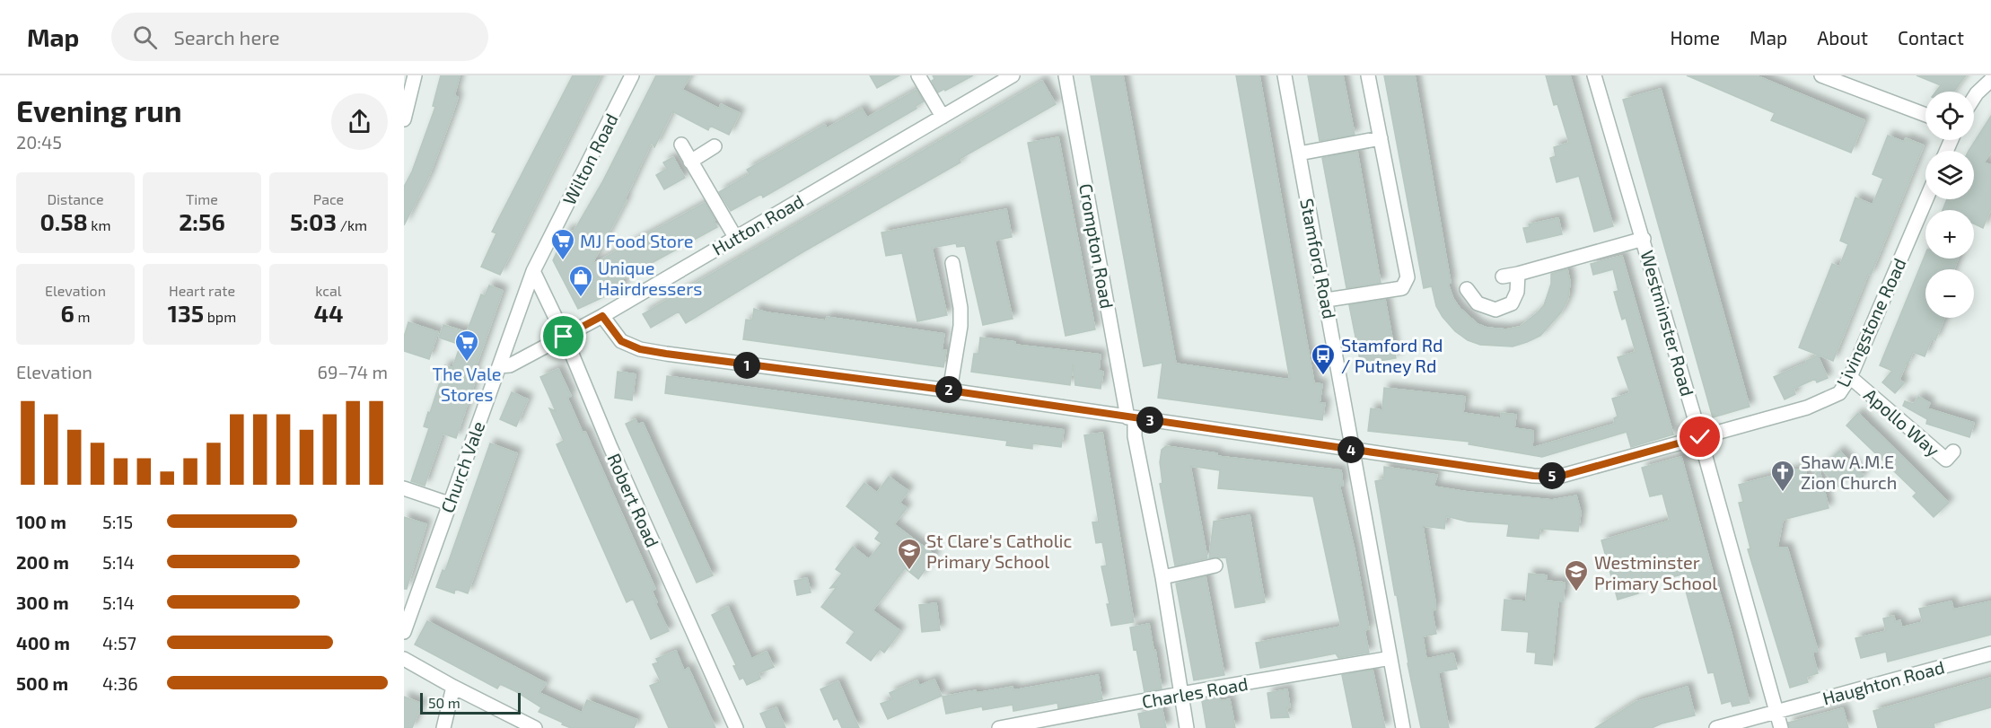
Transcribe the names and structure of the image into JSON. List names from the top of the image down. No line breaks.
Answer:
{"streets":{"street":["Wilton Road","Hutton Road","Crompton Road","Stamford Road","Livingstone Road","Westminster Road","Apollo Way","Church Vale","Robert Road","Haughton Road","Charles Road"]},"crossings":[["Wilton Road","Church Vale"],["Wilton Road","Robert Road"],["Hutton Road","Livingstone Road"],["Hutton Road","Church Vale"],["Hutton Road","Robert Road"],["Crompton Road","Livingstone Road"],["Crompton Road","Charles Road"],["Stamford Road","Livingstone Road"],["Stamford Road","Charles Road"],["Livingstone Road","Westminster Road"],["Livingstone Road","Apollo Way"],["Westminster Road","Haughton Road"],["Church Vale","Robert Road"]],"places":{"supermarket":["MJ Food Store","The Vale Stores"],"shop":["Unique Hairdressers"],"bus stop":["Stamford Rd / Putney Rd"],"church":["Shaw A.M.E Zion Church"],"school or university":["St Clare's Catholic Primary School","Westminster Primary School"]},"scale_bar":"50 m","page":{"header":"Map","search":"Search here","nav":["Home","Map","About","Contact"],"heading":["Evening run","20:45"],"map_buttons":["+","−"],"stats":[["Distance","0.58 km"],["Time","2:56"],["Pace","5:03 /km"],["Elevation","6 m"],["Heart rate","135 bpm"],["kcal","44"]],"chart":["Elevation","69–74 m"],"pins":["1","2","3","4","5"],"list":[{"name":"100 m","note":"5:15"},{"name":"200 m","note":"5:14"},{"name":"300 m","note":"5:14"},{"name":"400 m","note":"4:57"},{"name":"500 m","note":"4:36"}],"scale":"50 m"}}
